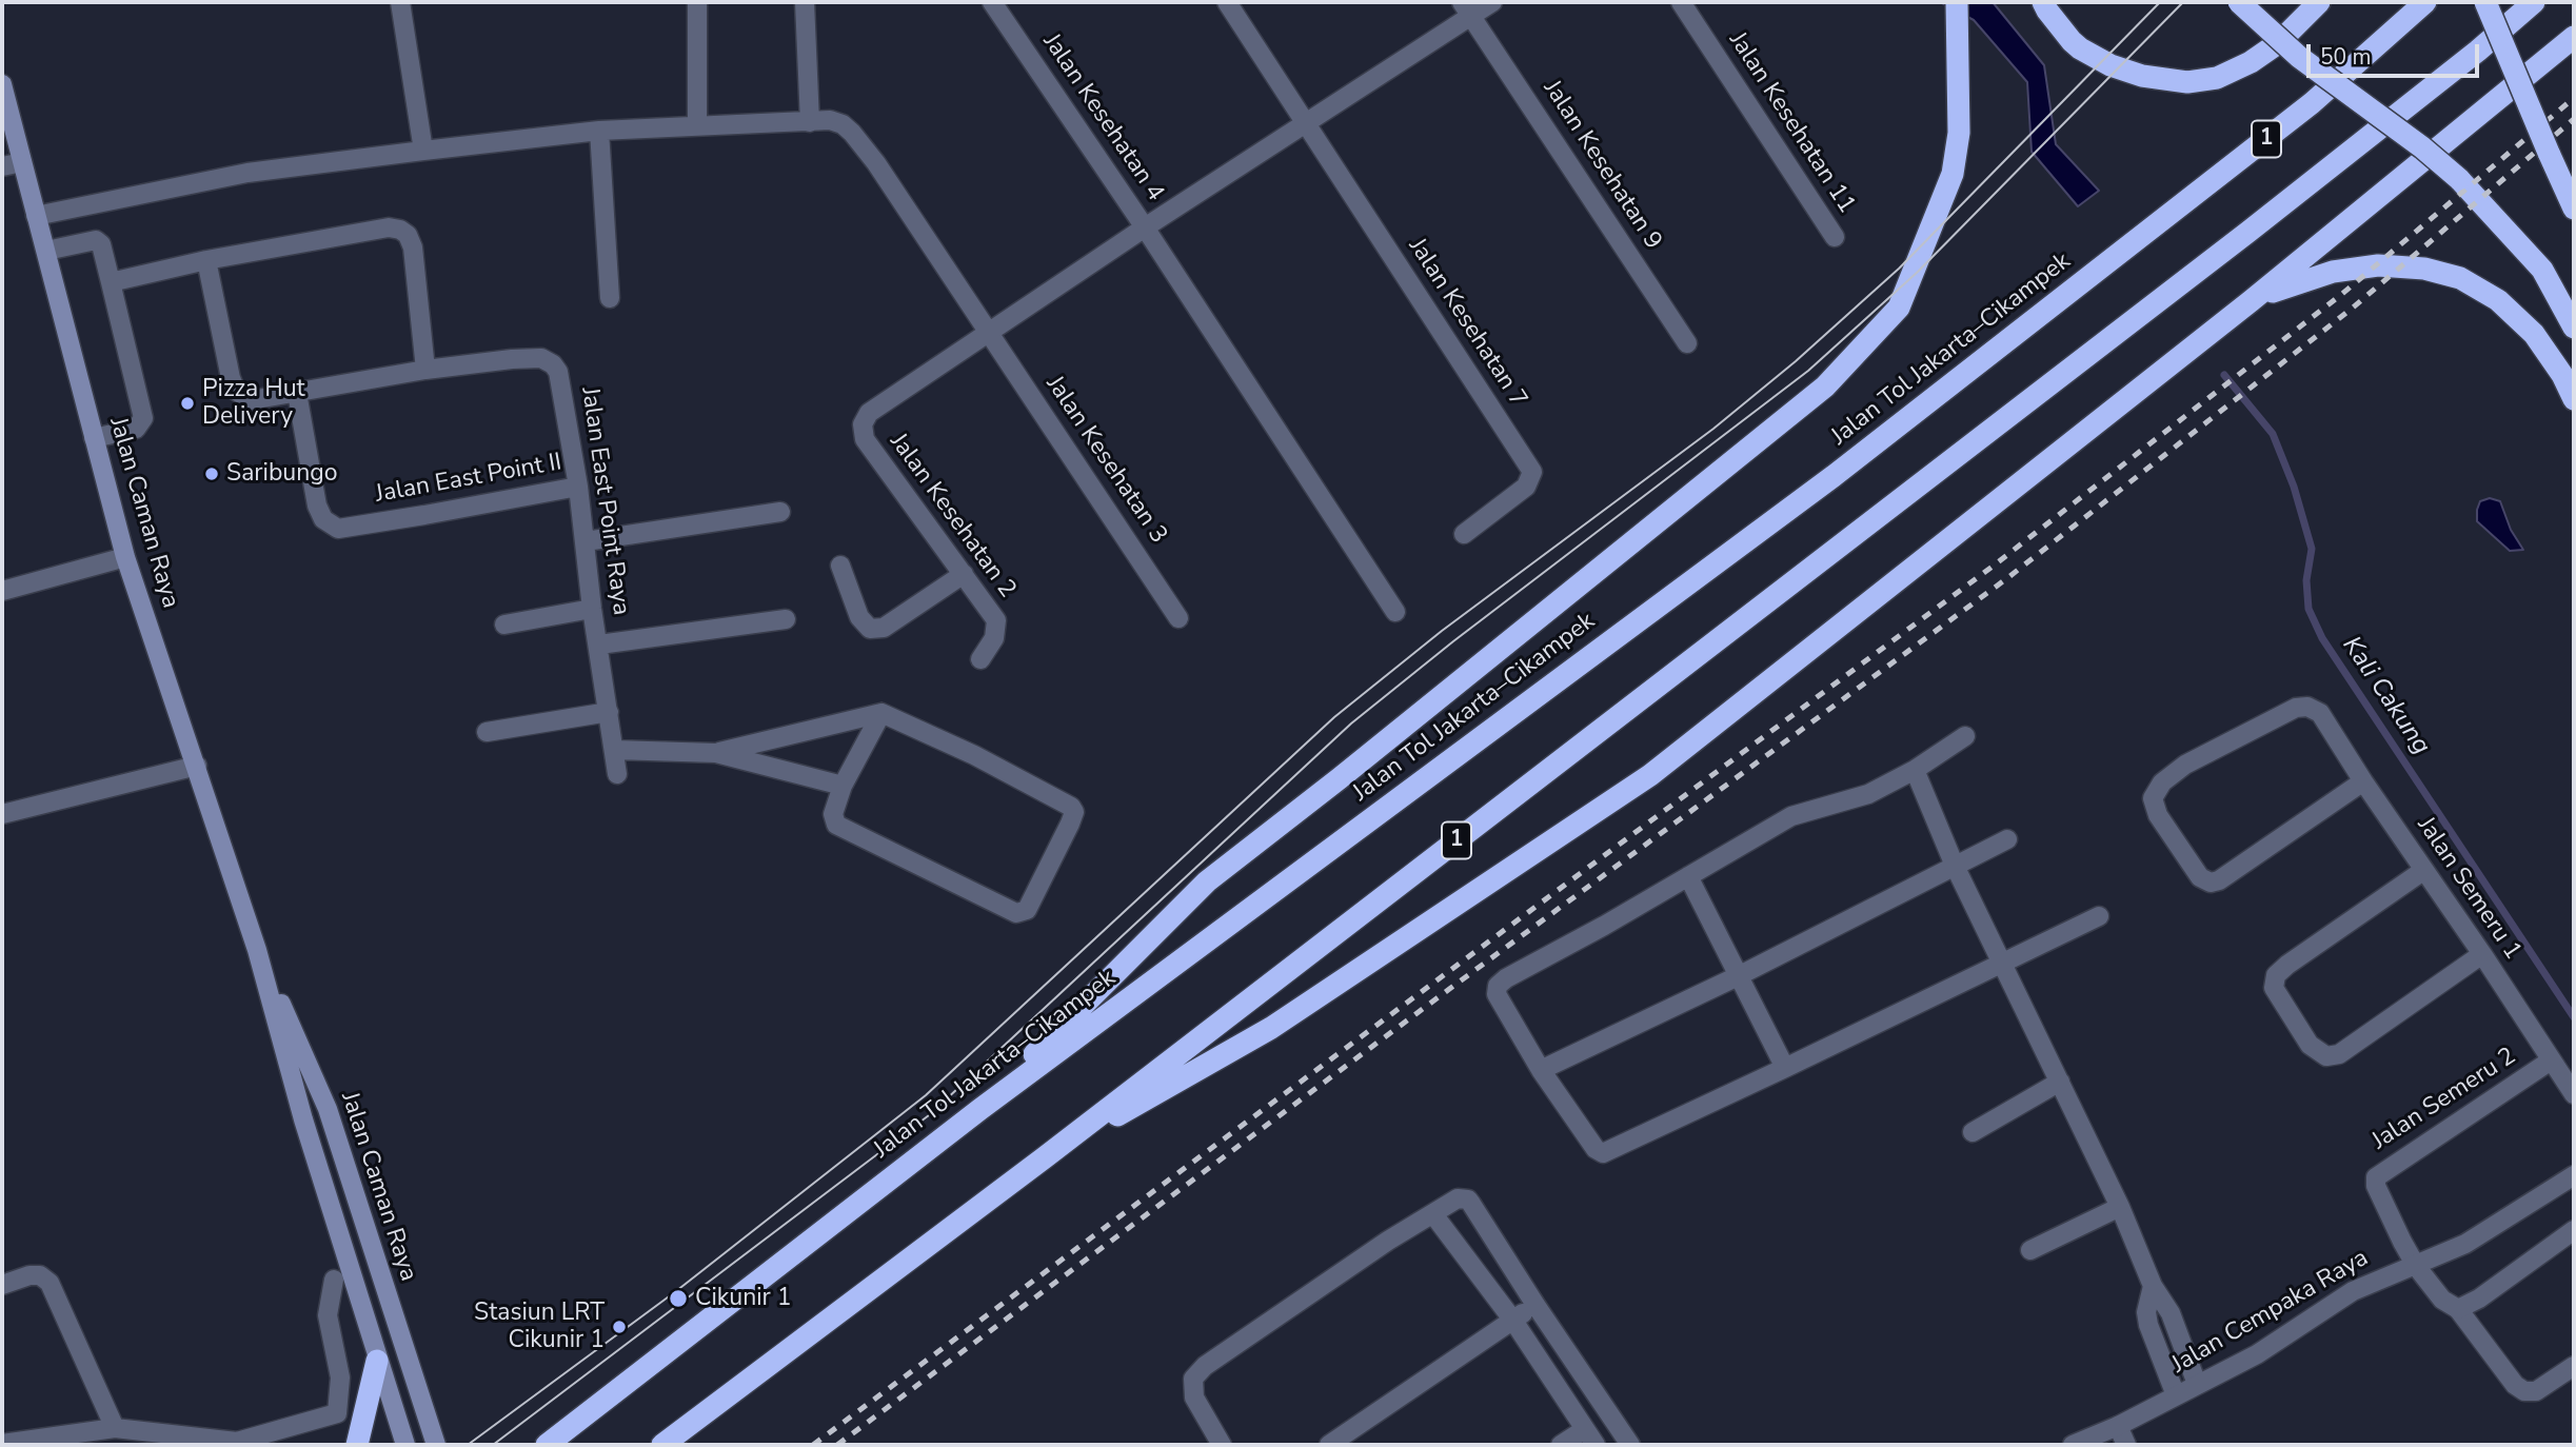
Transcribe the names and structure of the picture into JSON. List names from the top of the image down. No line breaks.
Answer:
{"streets":{"highway":["1","Jalan Tol Jakarta–Cikampek"],"main road":["Jalan Caman Raya"],"street":["Jalan Kesehatan 4","Jalan Kesehatan 11","Jalan Kesehatan 9","Jalan Kesehatan 7","Jalan Kesehatan 3","Jalan East Point II","Jalan East Point Raya","Jalan Kesehatan 2","Jalan Semeru 1","Jalan Semeru 2","Jalan Cempaka Raya"]},"crossings":[["Jalan Kesehatan 4","Jalan Kesehatan 2"],["Jalan Kesehatan 9","Jalan Kesehatan 2"],["Jalan Kesehatan 7","Jalan Kesehatan 2"],["Jalan Kesehatan 3","Jalan Caman Raya"],["Jalan Kesehatan 3","Jalan Kesehatan 2"],["Jalan East Point II","Jalan East Point Raya"],["Jalan Semeru 1","Jalan Semeru 2"],["Jalan Semeru 2","Jalan Cempaka Raya"]],"water":["Kali Cakung"],"places":["Pizza Hut Delivery","Saribungo","Cikunir 1","Stasiun LRT Cikunir 1"],"scale_bar":"50 m"}
